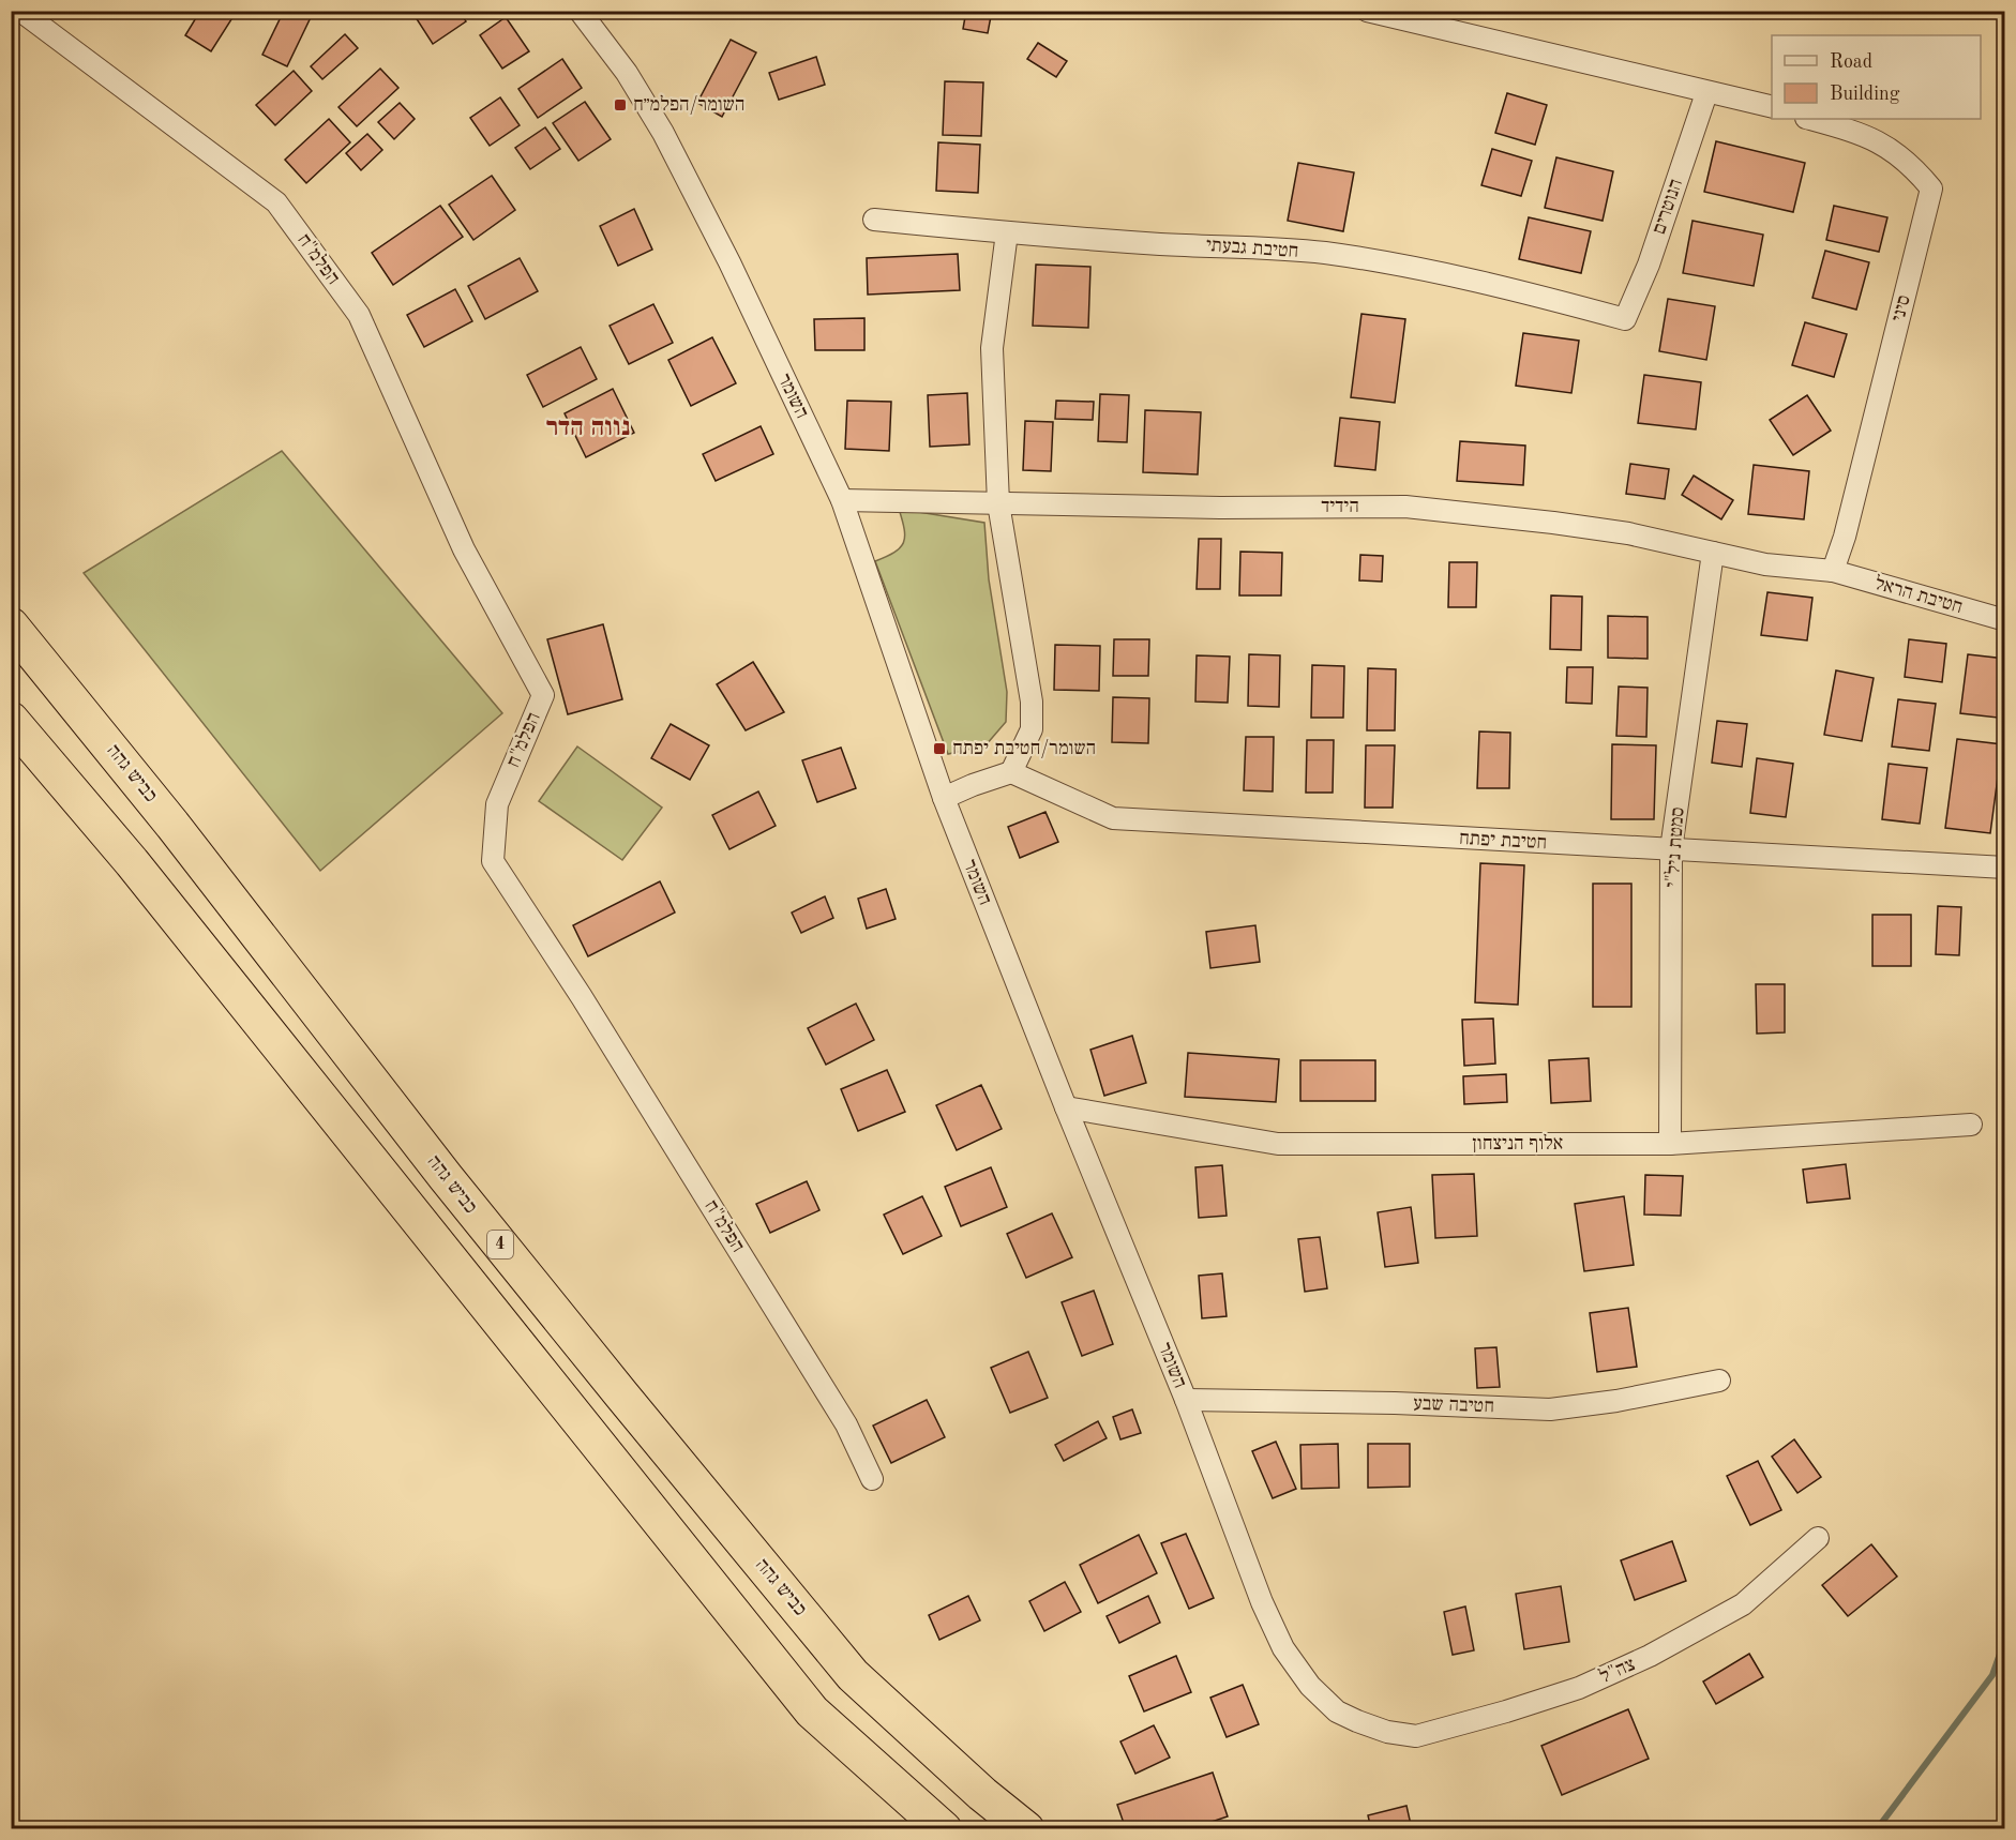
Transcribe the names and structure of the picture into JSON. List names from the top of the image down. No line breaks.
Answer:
{"streets":{"highway":["כביש גהה","4"],"street":["הנוטרים","חטיבת גבעתי","הפלמ\"ח","סיני","השומר","הידיד","חטיבת הראל","חטיבת יפתח","סמטת ניל\"י","אלוף הניצחון","חטיבה שבע","צה\"ל"]},"crossings":[["הנוטרים","חטיבת גבעתי"],["סיני","הידיד"],["סיני","חטיבת הראל"],["השומר","הידיד"],["השומר","אלוף הניצחון"],["השומר","חטיבה שבע"],["השומר","צה\"ל"],["הידיד","חטיבת הראל"],["הידיד","סמטת ניל\"י"],["חטיבת יפתח","סמטת ניל\"י"],["סמטת ניל\"י","אלוף הניצחון"]],"districts":["נווה הדר"],"places":{"transit":["השומר/הפלמ״ח","השומר/חטיבת יפתח"]},"legend":["Road","Building"]}
